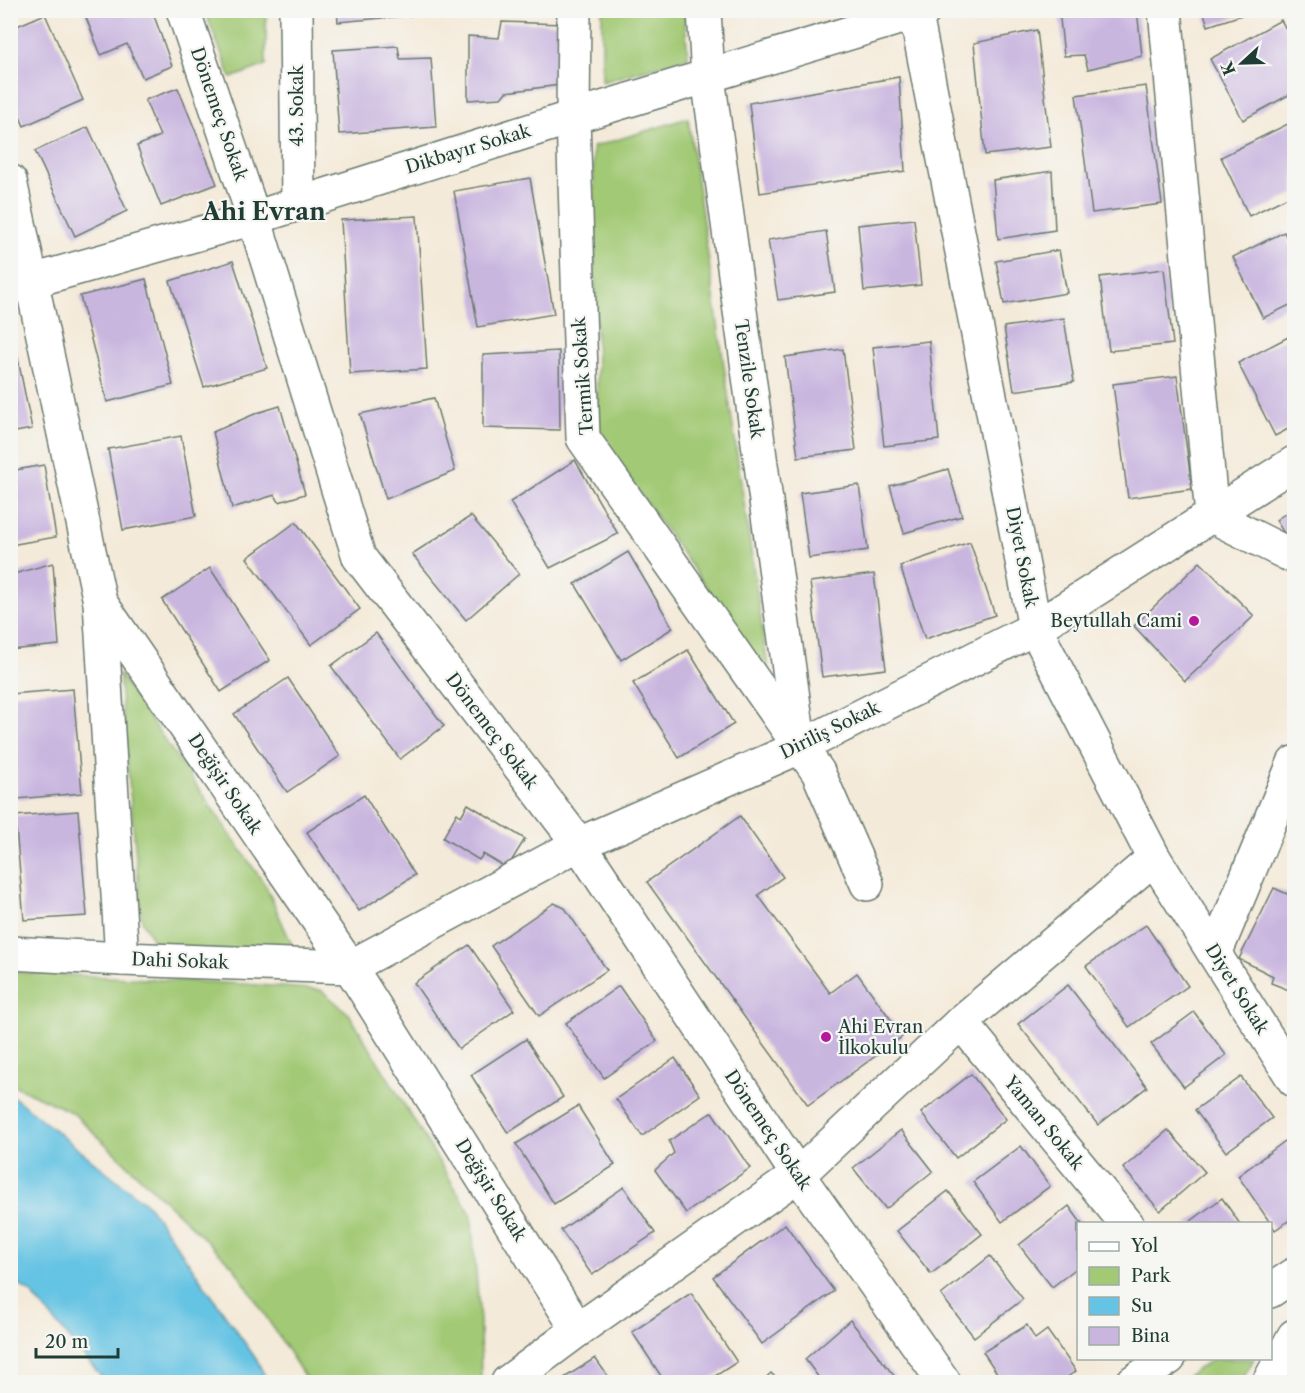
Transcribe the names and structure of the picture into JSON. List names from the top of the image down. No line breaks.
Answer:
{"streets":{"street":["43. Sokak","Dönemeç Sokak","Dikbayır Sokak","Termik Sokak","Tenzile Sokak","Diyet Sokak","Diriliş Sokak","Değişir Sokak","Dahi Sokak","Yaman Sokak"]},"crossings":[["43. Sokak","Dikbayır Sokak"],["Dönemeç Sokak","Dikbayır Sokak"],["Dönemeç Sokak","Diriliş Sokak"],["Dikbayır Sokak","Termik Sokak"],["Dikbayır Sokak","Tenzile Sokak"],["Dikbayır Sokak","Diyet Sokak"],["Dikbayır Sokak","Değişir Sokak"],["Termik Sokak","Tenzile Sokak"],["Termik Sokak","Diriliş Sokak"],["Tenzile Sokak","Diriliş Sokak"],["Diyet Sokak","Diriliş Sokak"],["Diriliş Sokak","Değişir Sokak"],["Diriliş Sokak","Dahi Sokak"],["Değişir Sokak","Dahi Sokak"]],"districts":["Ahi Evran"],"places":["Beytullah Cami","Ahi Evran İlkokulu"],"legend":["Yol","Park","Su","Bina"],"scale_bar":"20 m","north":"left"}
